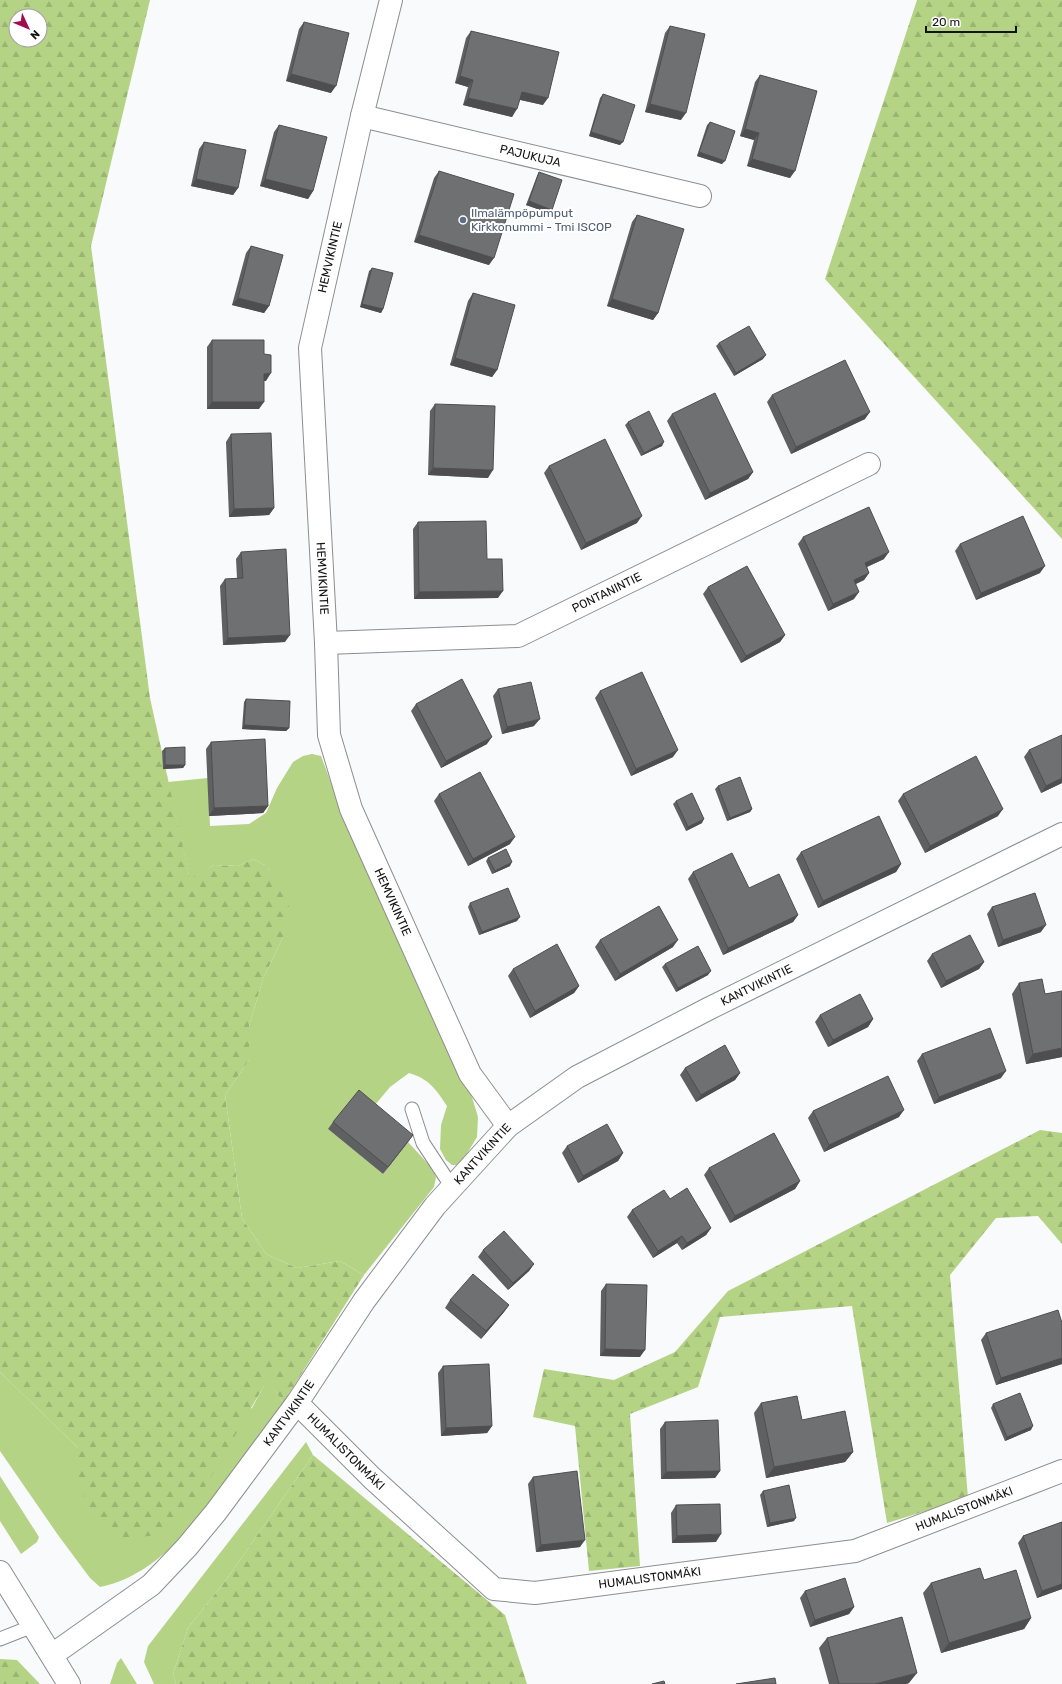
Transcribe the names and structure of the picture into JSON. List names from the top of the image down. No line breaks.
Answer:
{"streets":{"street":["PAJUKUJA","HEMVIKINTIE","PONTANINTIE","KANTVIKINTIE","HUMALISTONMÄKI"]},"crossings":[["PAJUKUJA","HEMVIKINTIE"],["HEMVIKINTIE","PONTANINTIE"],["HEMVIKINTIE","KANTVIKINTIE"],["KANTVIKINTIE","HUMALISTONMÄKI"]],"places":["Ilmalämpöpumput Kirkkonummi - Tmi ISCOP"],"scale_bar":"20 m","north":"bottom right"}
